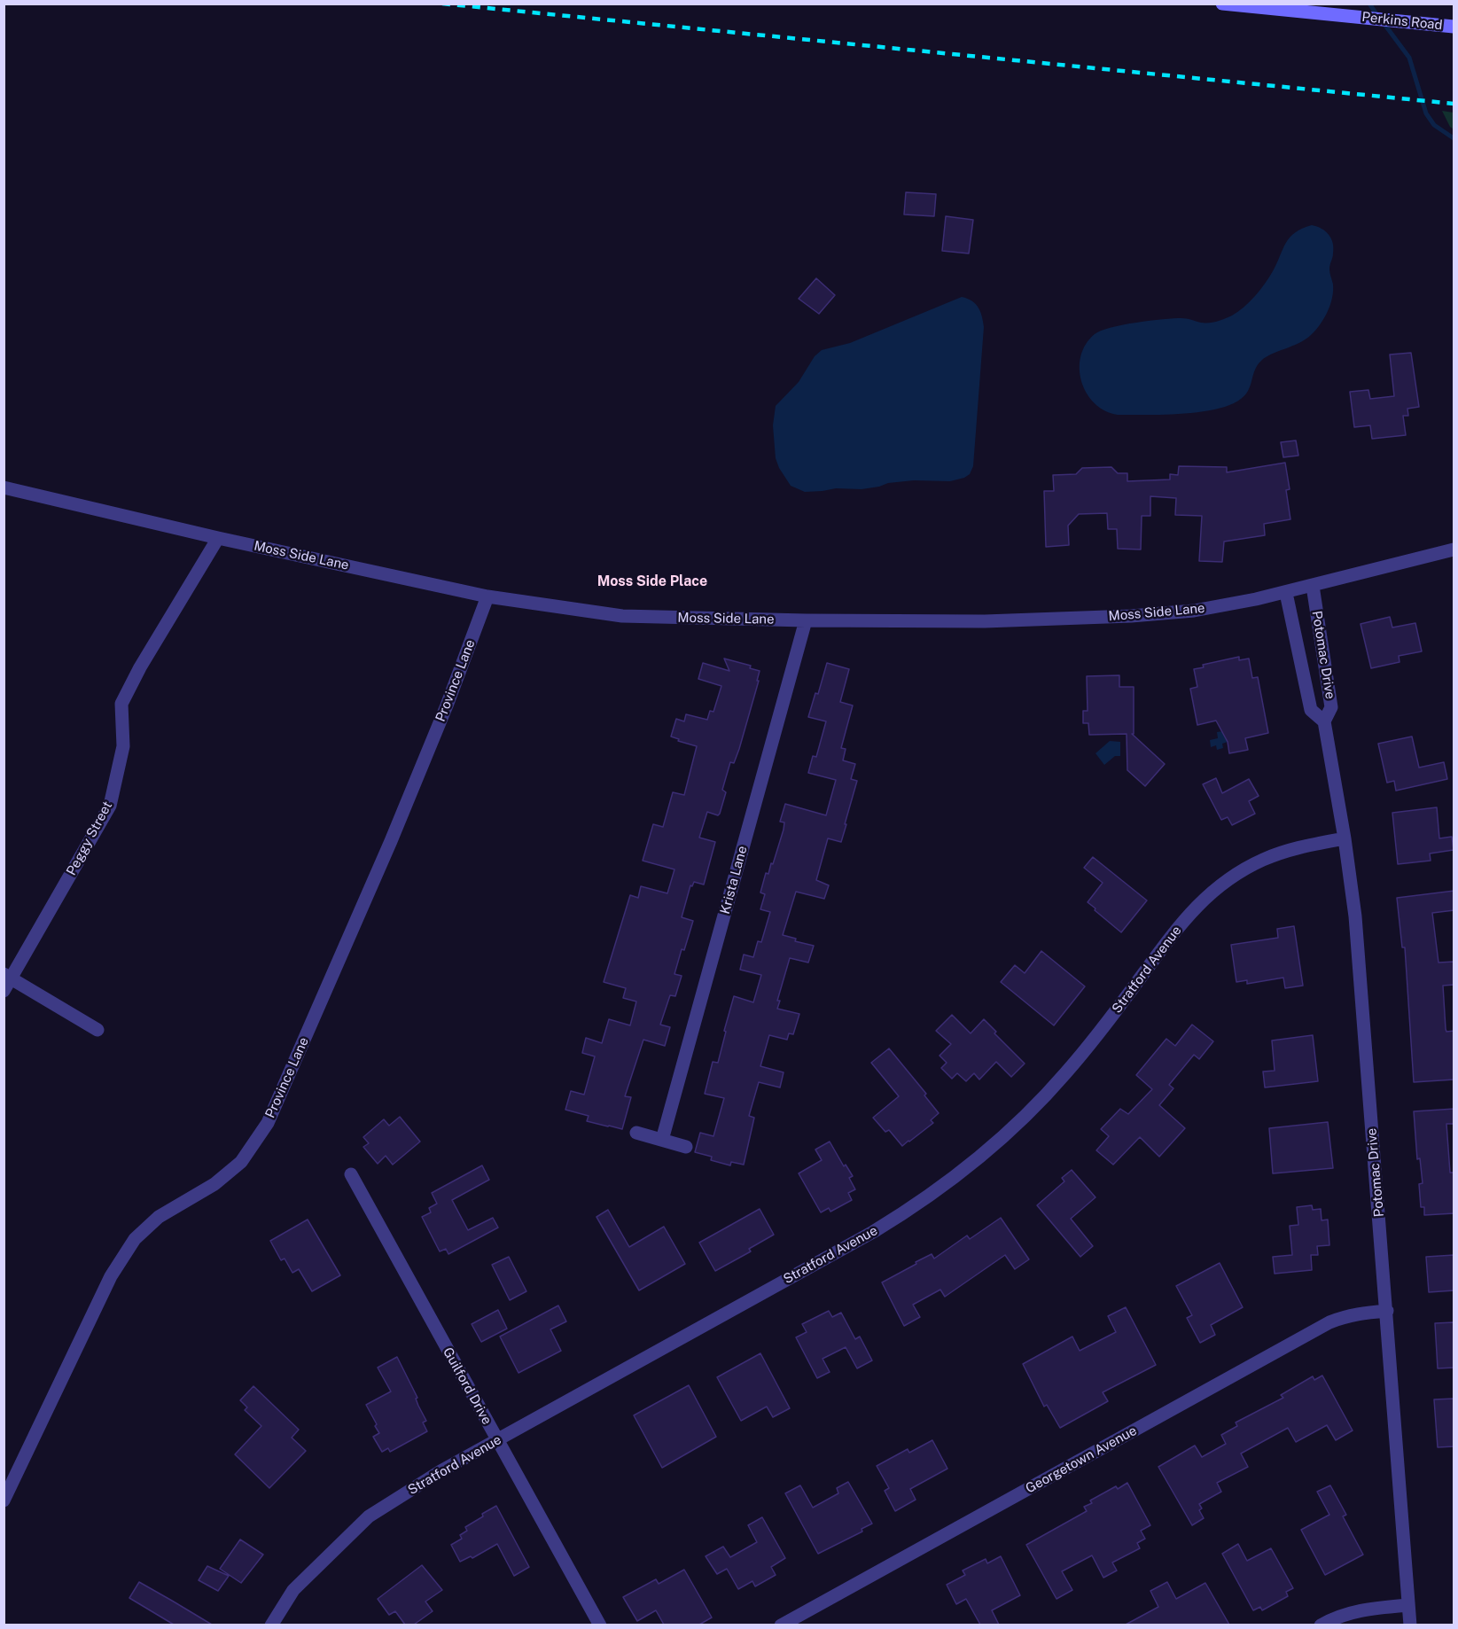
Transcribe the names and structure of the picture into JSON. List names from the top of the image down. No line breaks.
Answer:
{"streets":{"main road":["Perkins Road"],"street":["Moss Side Lane","Potomac Drive","Province Lane","Peggy Street","Krista Lane","Stratford Avenue","Guilford Drive","Georgetown Avenue"]},"crossings":[["Moss Side Lane","Potomac Drive"],["Moss Side Lane","Province Lane"],["Moss Side Lane","Peggy Street"],["Moss Side Lane","Krista Lane"],["Potomac Drive","Stratford Avenue"],["Potomac Drive","Georgetown Avenue"],["Stratford Avenue","Guilford Drive"]],"districts":["Moss Side Place"]}
